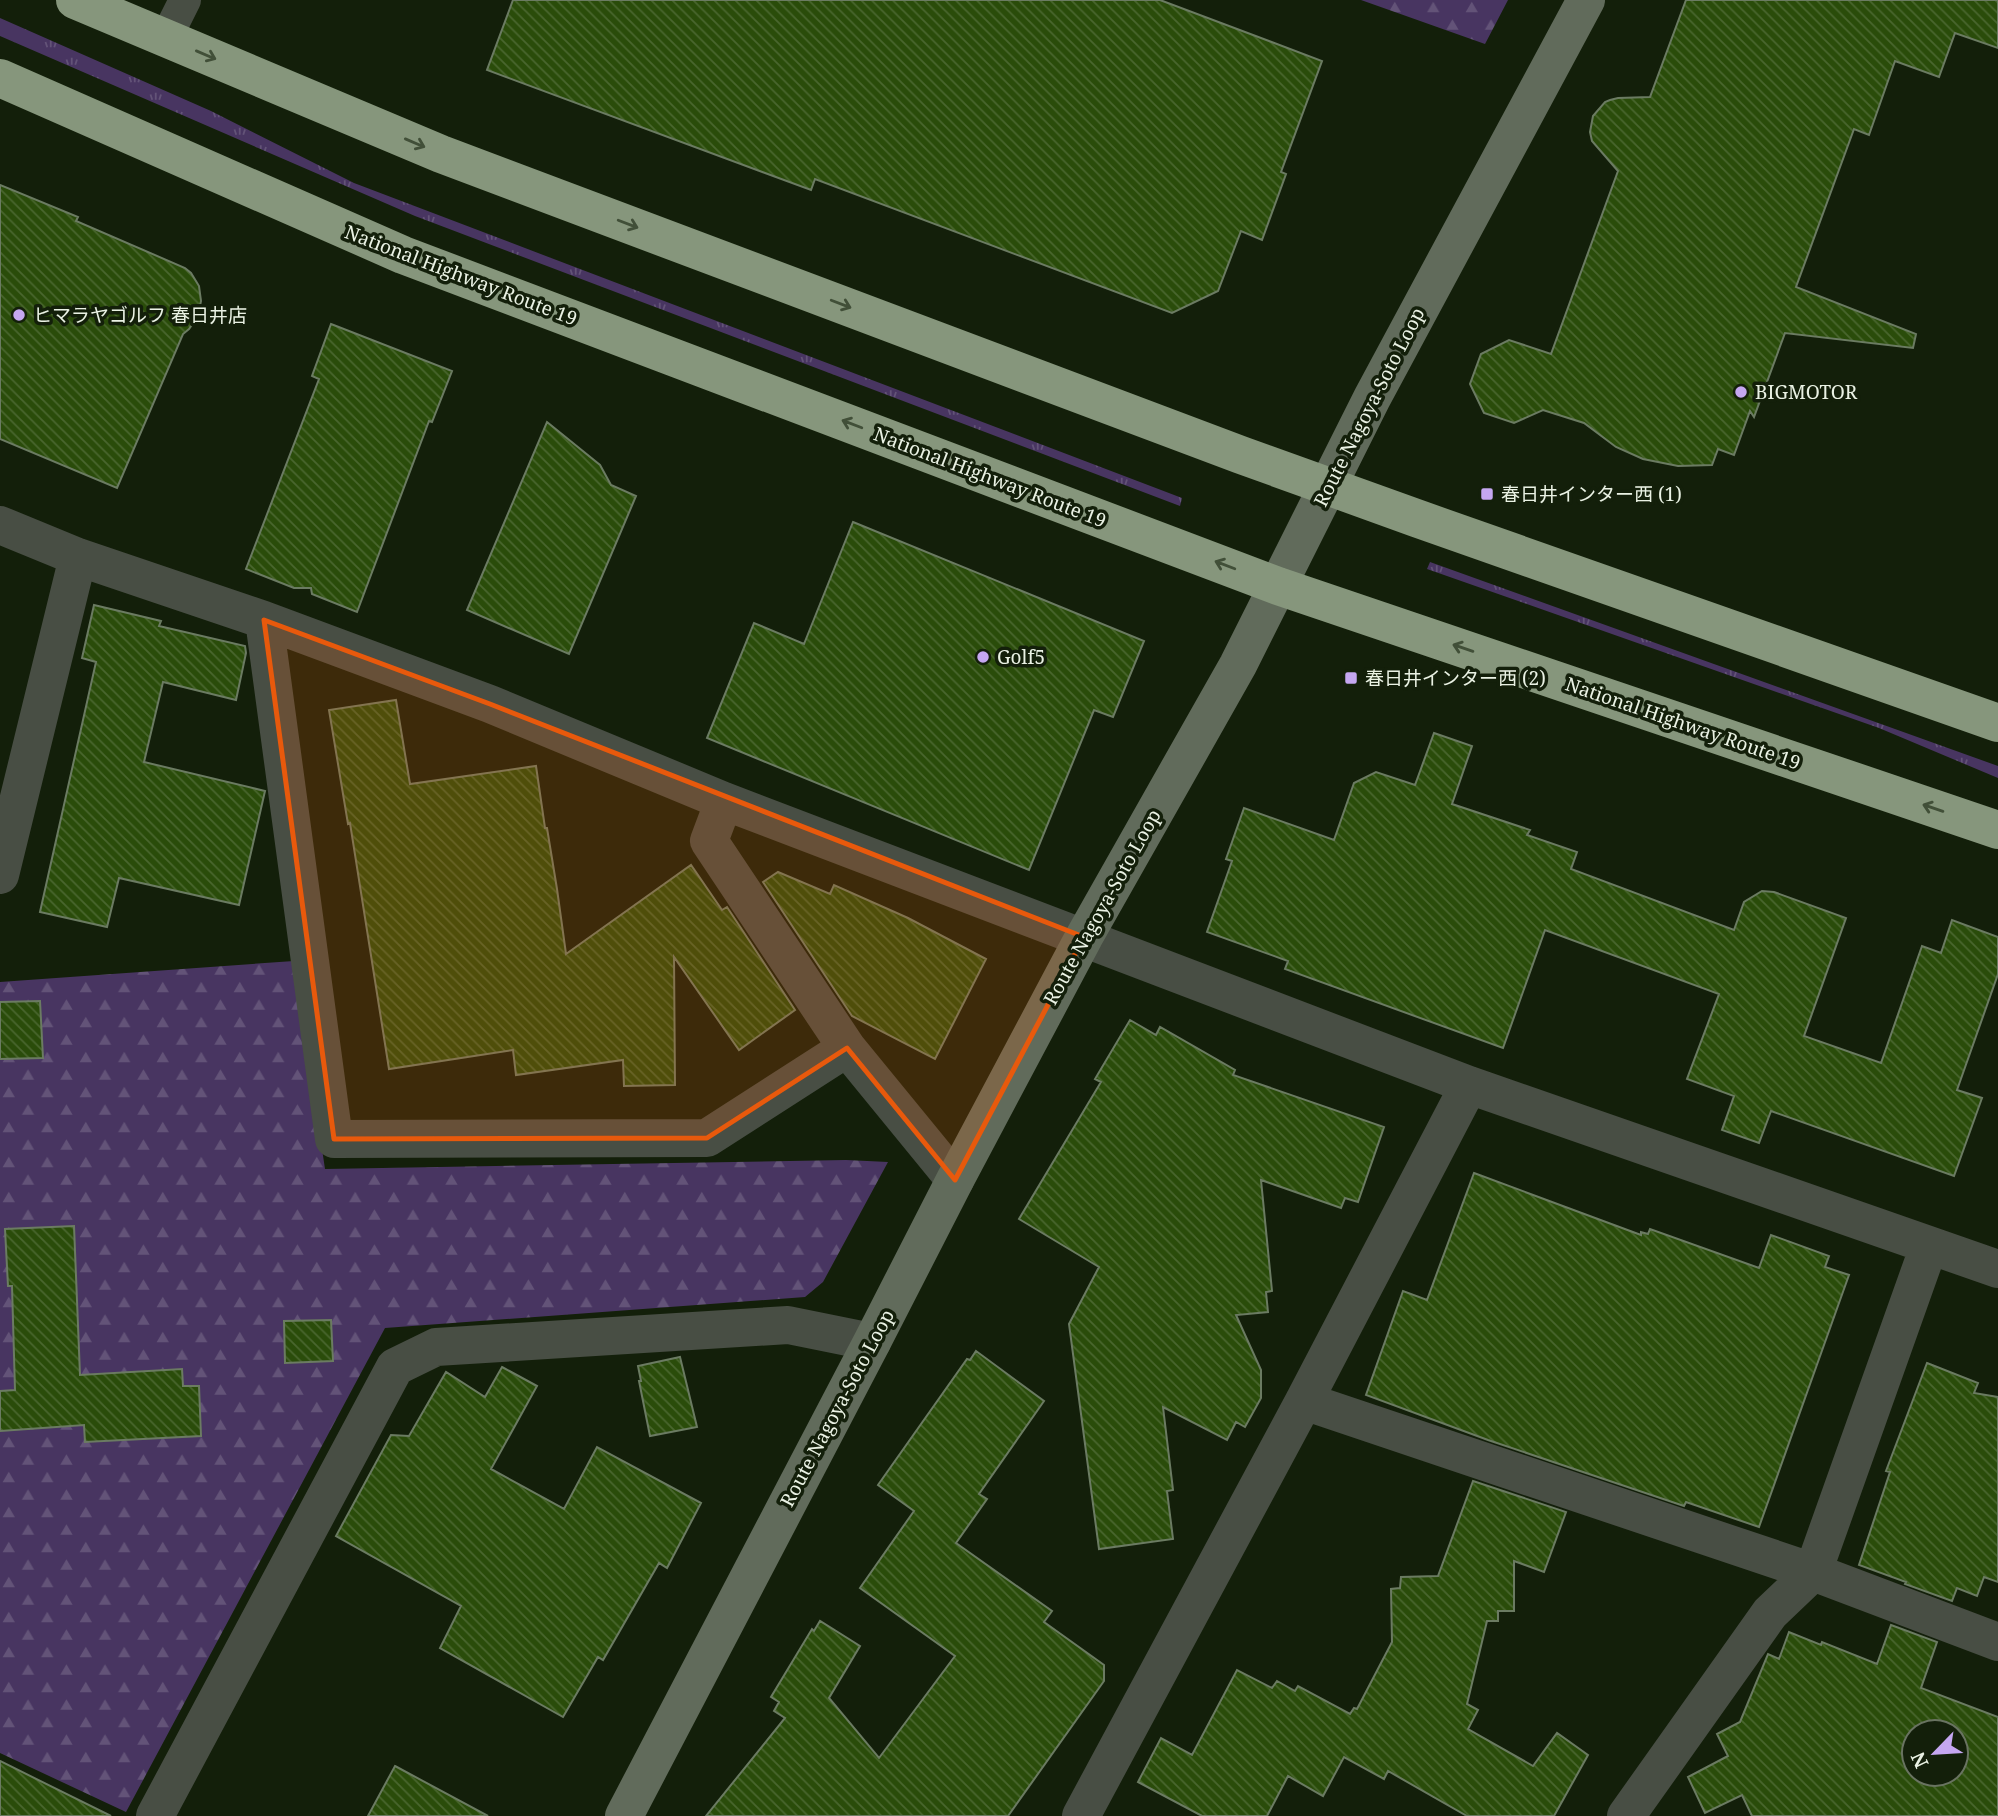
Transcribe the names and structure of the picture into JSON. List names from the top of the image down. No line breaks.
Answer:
{"streets":{"highway":["National Highway Route 19"],"main road":["Route Nagoya-Soto Loop"]},"crossings":[["National Highway Route 19","Route Nagoya-Soto Loop"]],"places":{"other":["ヒマラヤゴルフ 春日井店","BIGMOTOR","Golf5"],"transit":["春日井インター西 (1)","春日井インター西 (2)"]},"north":"bottom left"}
